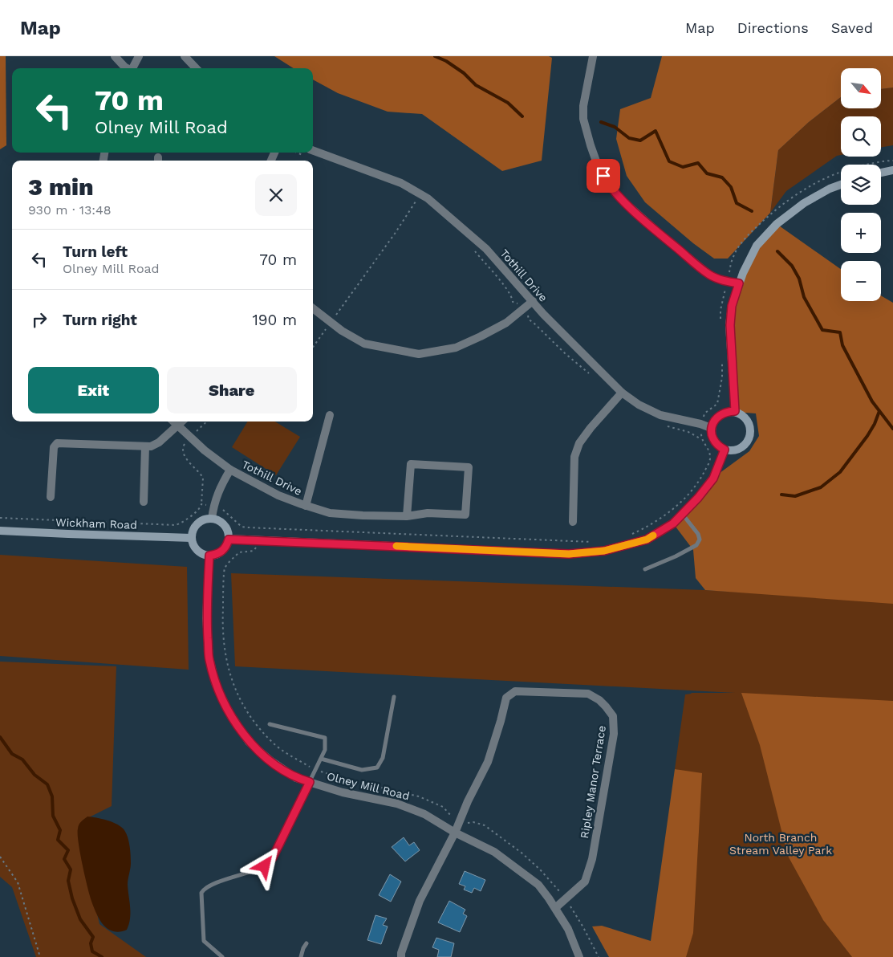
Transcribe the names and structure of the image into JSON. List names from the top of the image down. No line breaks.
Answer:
{"streets":{"street":["Tothill Drive","Wickham Road","Ripley Manor Terrace","Olney Mill Road"]},"crossings":[["Wickham Road","Olney Mill Road"],["Ripley Manor Terrace","Olney Mill Road"]],"parks":["North Branch Stream Valley Park"],"north":"bottom right","page":{"header":"Map","nav":["Map","Directions","Saved"],"map_buttons":["+","−"],"turn":["70 m","Olney Mill Road"],"heading":["3 min","930 m · 13:48"],"list":[{"name":"Turn left","note":"Olney Mill Road","value":"70 m"},{"name":"Turn right","value":"190 m"}],"buttons":["Exit","Share"]}}
